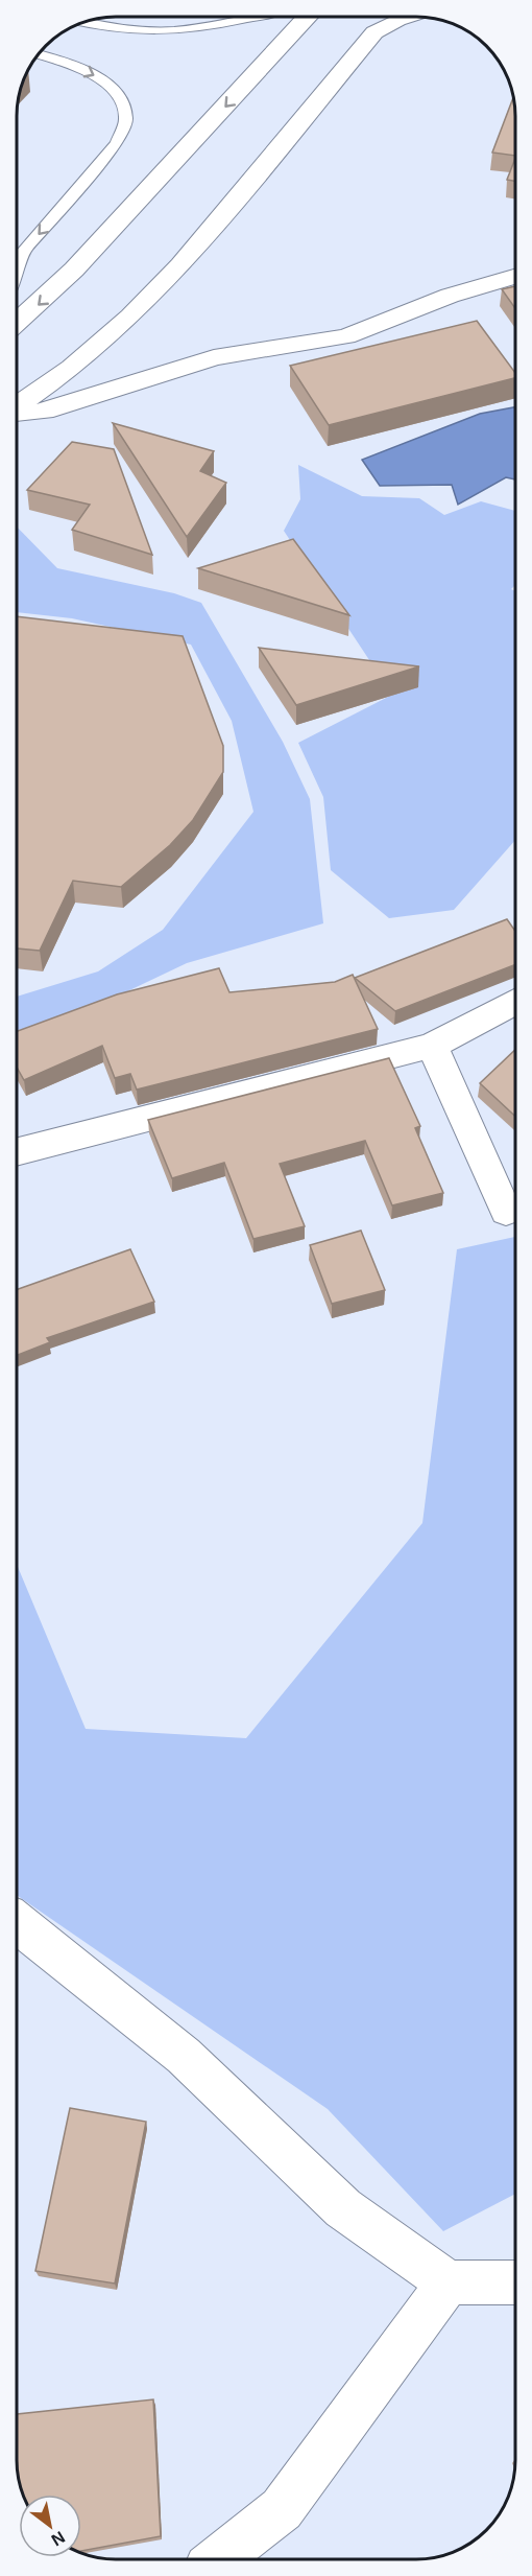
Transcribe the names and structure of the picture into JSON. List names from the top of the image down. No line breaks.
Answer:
{"north":"bottom right"}
